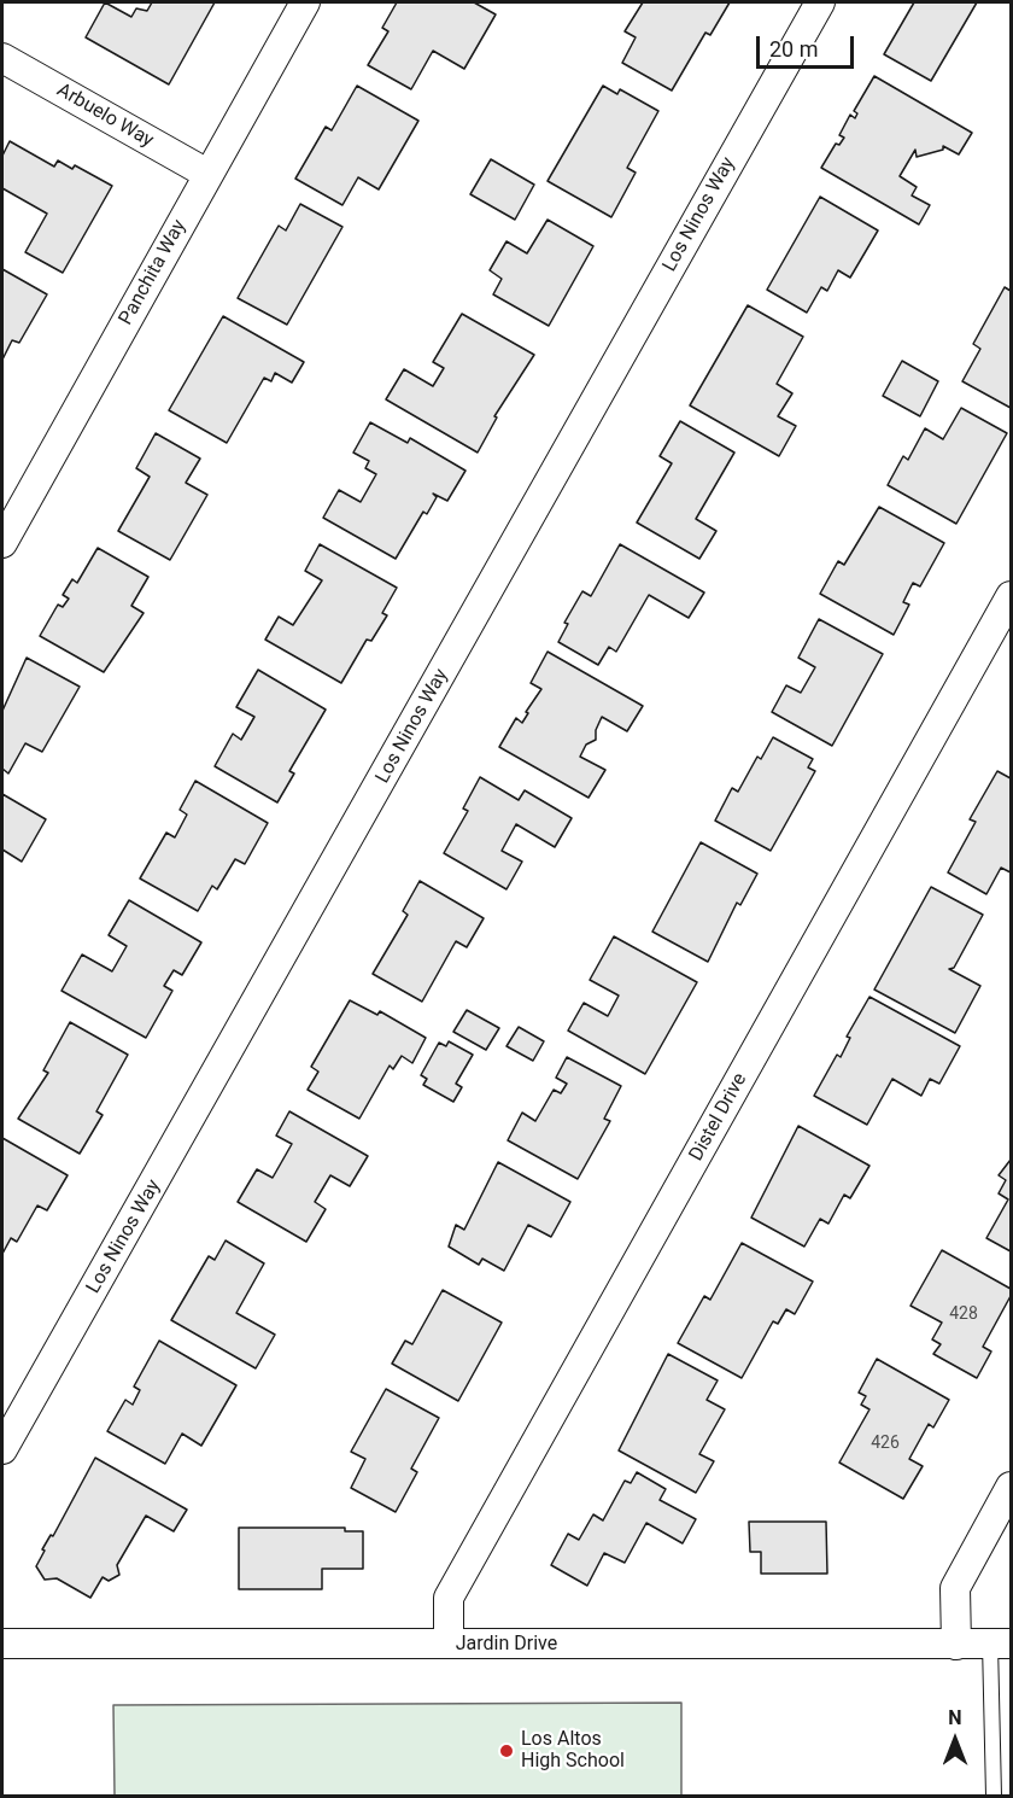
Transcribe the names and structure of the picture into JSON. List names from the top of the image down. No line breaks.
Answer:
{"streets":{"street":["Arbuelo Way","Los Ninos Way","Panchita Way","Distel Drive","Jardin Drive"]},"crossings":[["Arbuelo Way","Panchita Way"],["Distel Drive","Jardin Drive"]],"places":["Los Altos High School"],"house_numbers":["428","426"],"scale_bar":"20 m","north":"top"}
